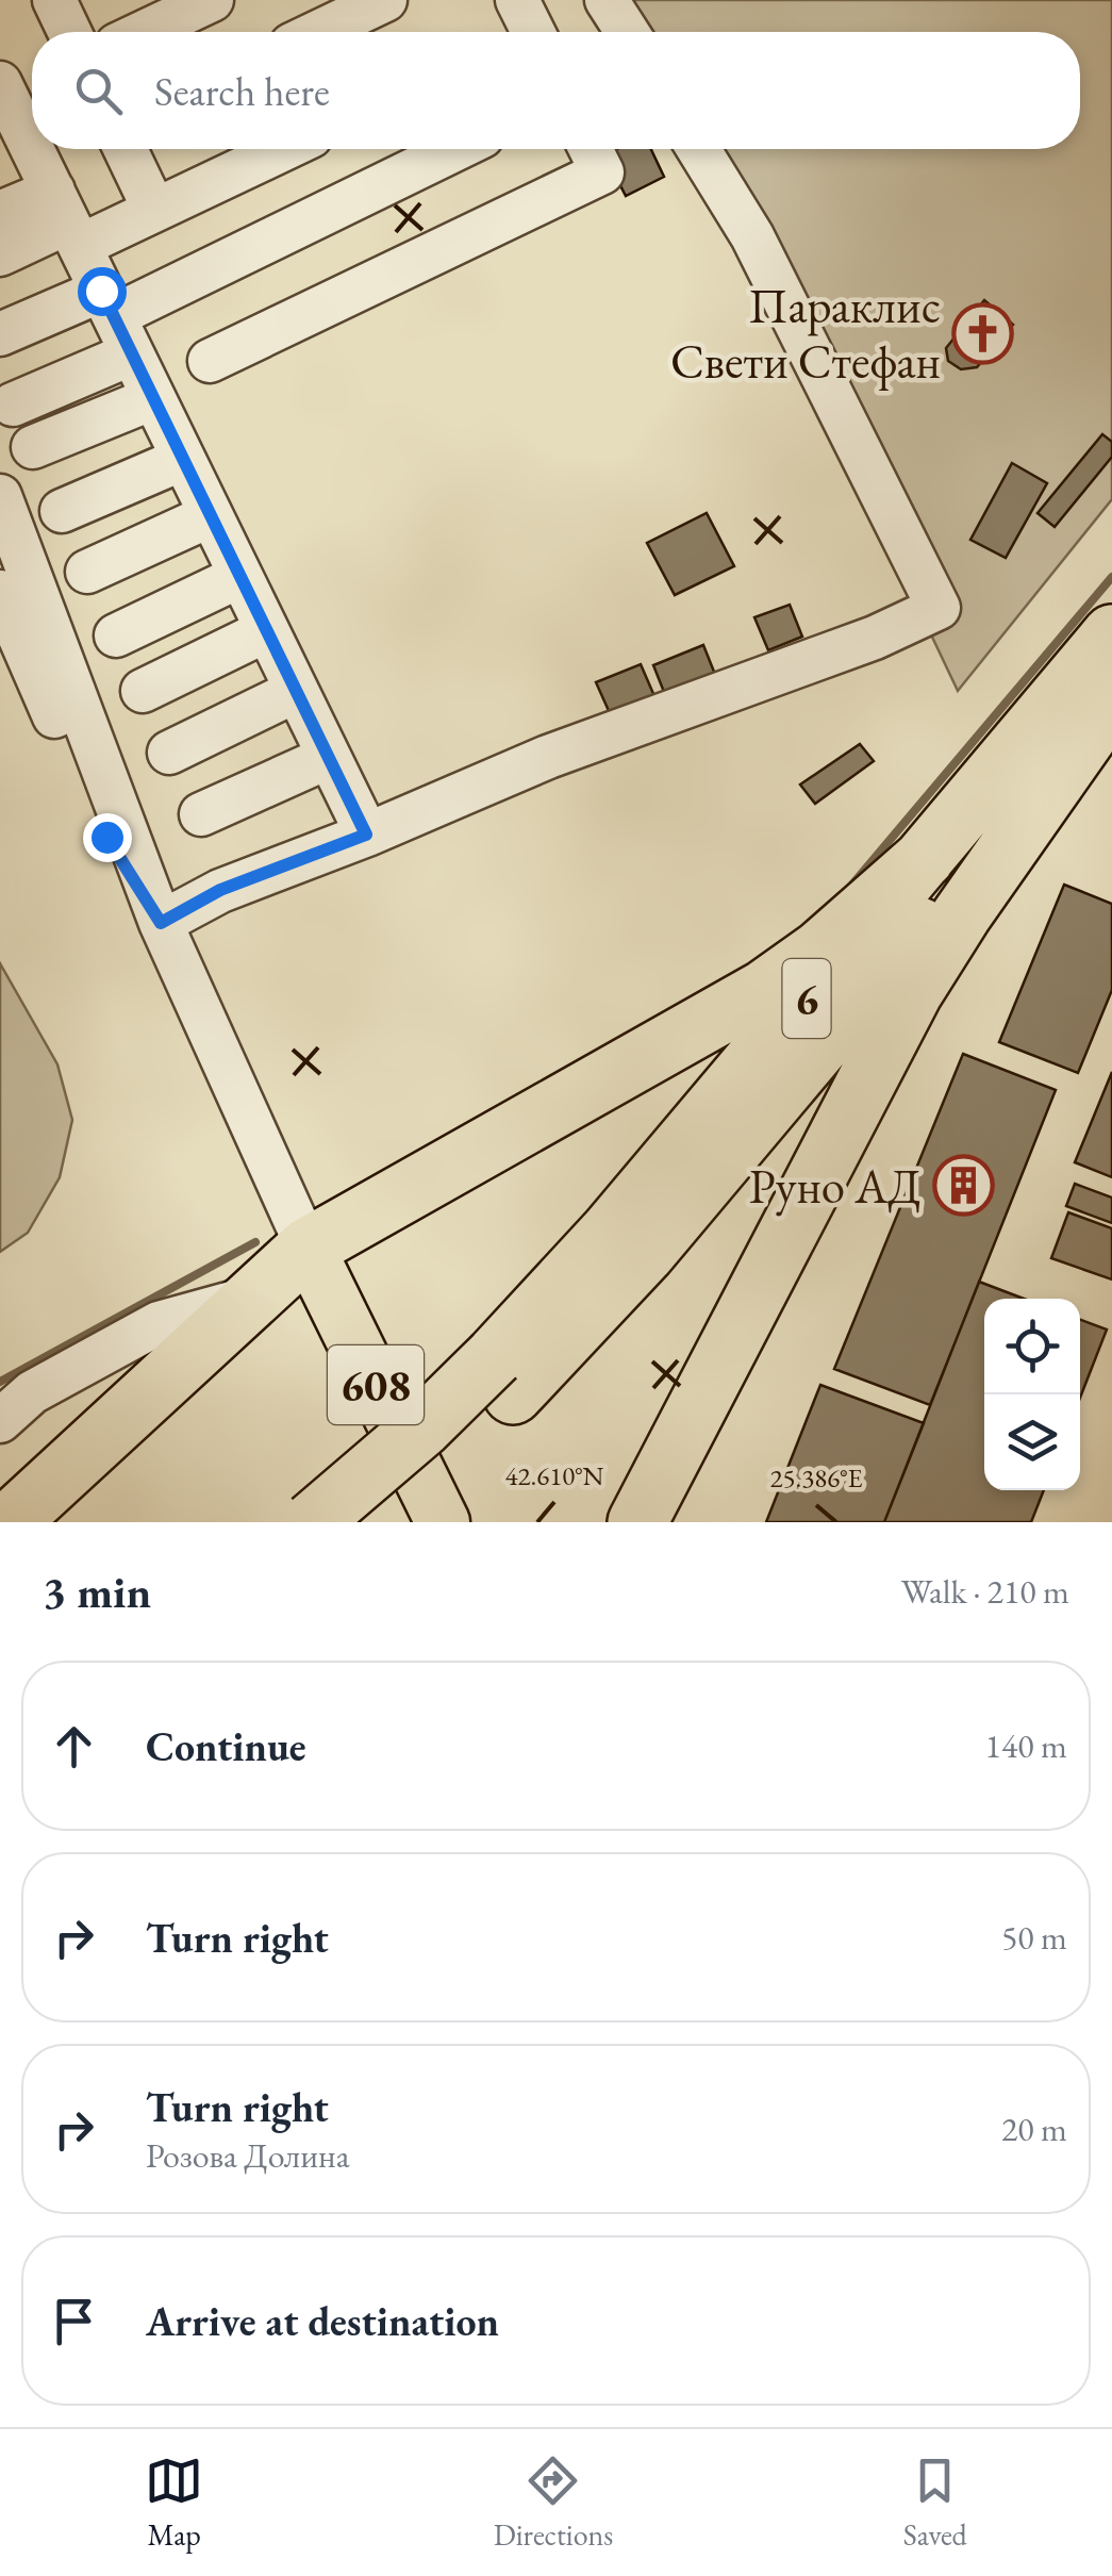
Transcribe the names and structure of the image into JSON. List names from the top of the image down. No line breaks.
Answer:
{"streets":{"highway":["6"],"main road":["608"]},"places":{"church":["Параклис Свети Стефан"],"building":["Руно АД"]},"page":{"search":"Search here","heading":["3 min","Walk · 210 m"],"list":[["Continue","140 m"],["Turn right","50 m"],["Turn right","Розова Долина","20 m"],"Arrive at destination"],"nav":["Map","Directions","Saved"]},"coordinates":["42.610°N","25.386°E"]}
